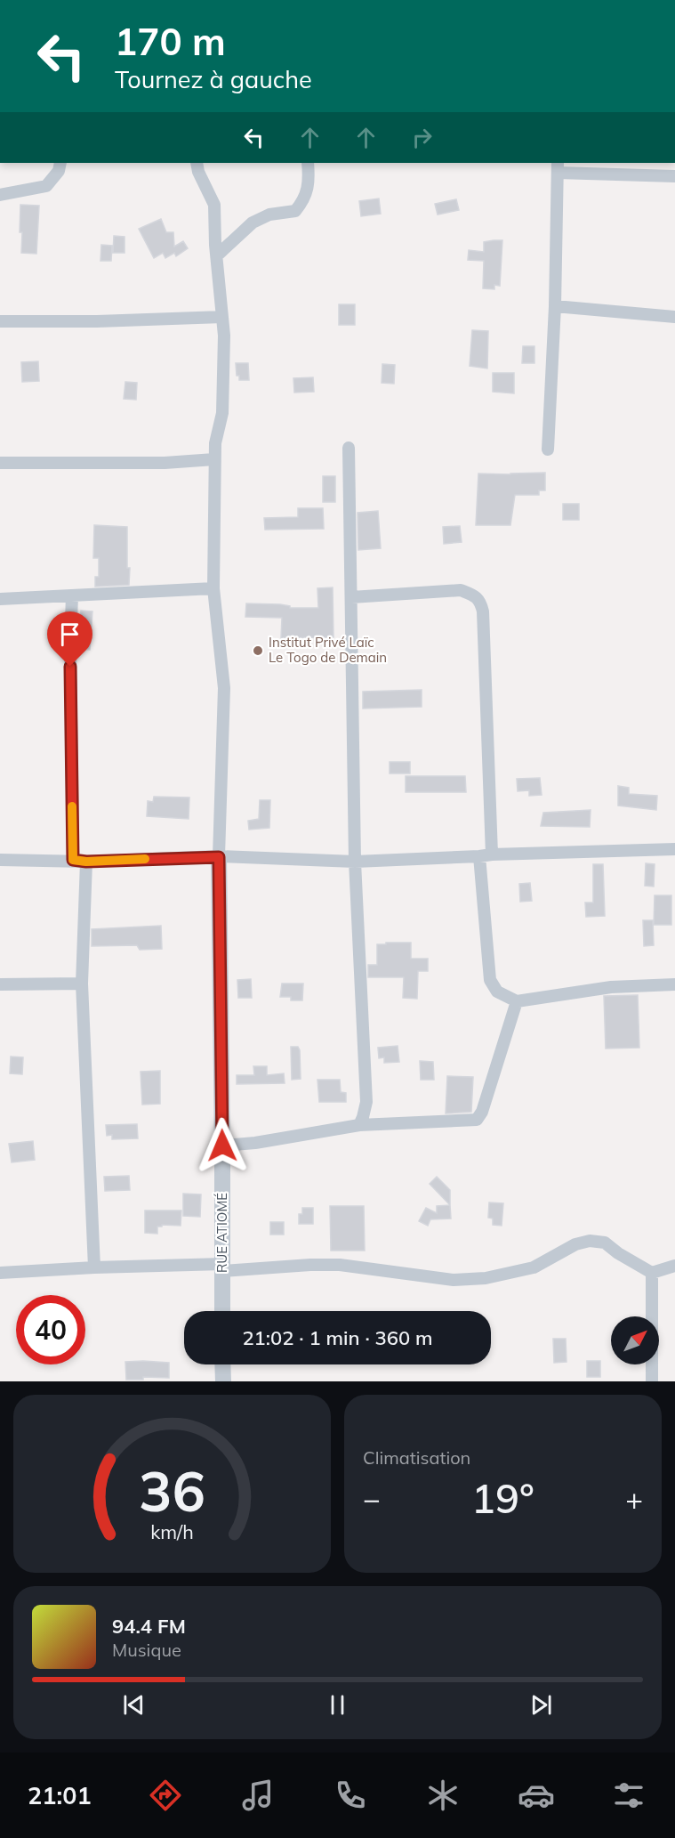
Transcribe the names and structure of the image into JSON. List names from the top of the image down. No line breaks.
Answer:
{"streets":{"street":["RUE ATIOMÉ"]},"places":["Institut Privé Laïc Le Togo de Demain"],"north":"top right","page":{"turn":["170 m","Tournez à gauche"],"limit":"40","trip":"21:02 · 1 min · 360 m","tile":"Climatisation","heat":["−","19°","+"],"song":["94.4 FM","Musique"],"tabs":"21:01","gauge":["36","km/h"]}}
